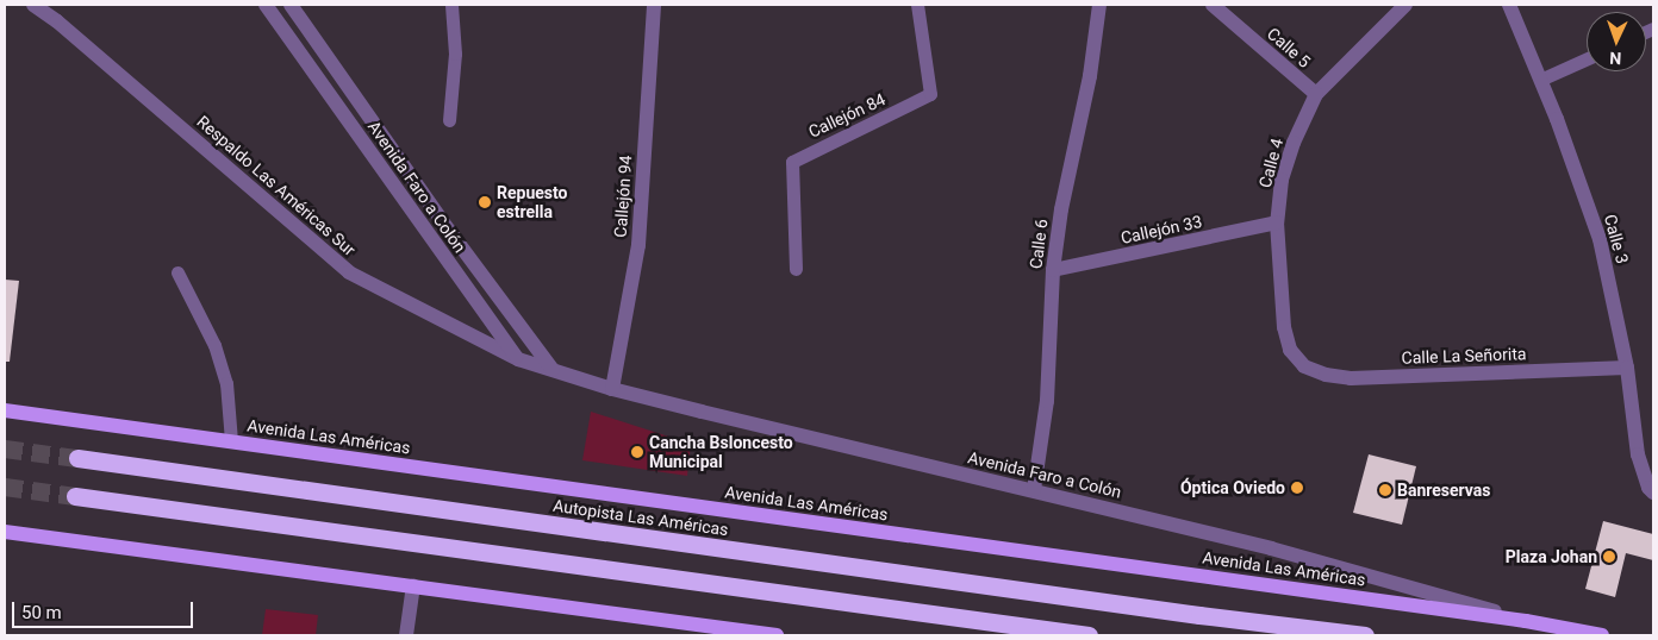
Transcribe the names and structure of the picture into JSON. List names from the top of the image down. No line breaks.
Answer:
{"streets":{"highway":["Autopista Las Américas"],"main road":["Avenida Las Américas"],"street":["Calle 5","Calle 4","Respaldo Las Américas Sur","Avenida Faro a Colón","Callejón 94","Callejón 33","Calle 3","Calle 6","Calle La Señorita"],"lane":["Callejón 84"]},"crossings":[["Calle 5","Calle 4"],["Calle 4","Callejón 33"],["Calle 4","Calle La Señorita"],["Respaldo Las Américas Sur","Avenida Faro a Colón"],["Avenida Faro a Colón","Callejón 94"],["Avenida Faro a Colón","Calle 6"],["Avenida Faro a Colón","Avenida Las Américas"],["Callejón 33","Calle 6"],["Calle 3","Calle La Señorita"]],"places":["Repuesto estrella","Cancha Bsloncesto Municipal","Óptica Oviedo","Banreservas","Plaza Johan"],"scale_bar":"50 m","north":"bottom"}
